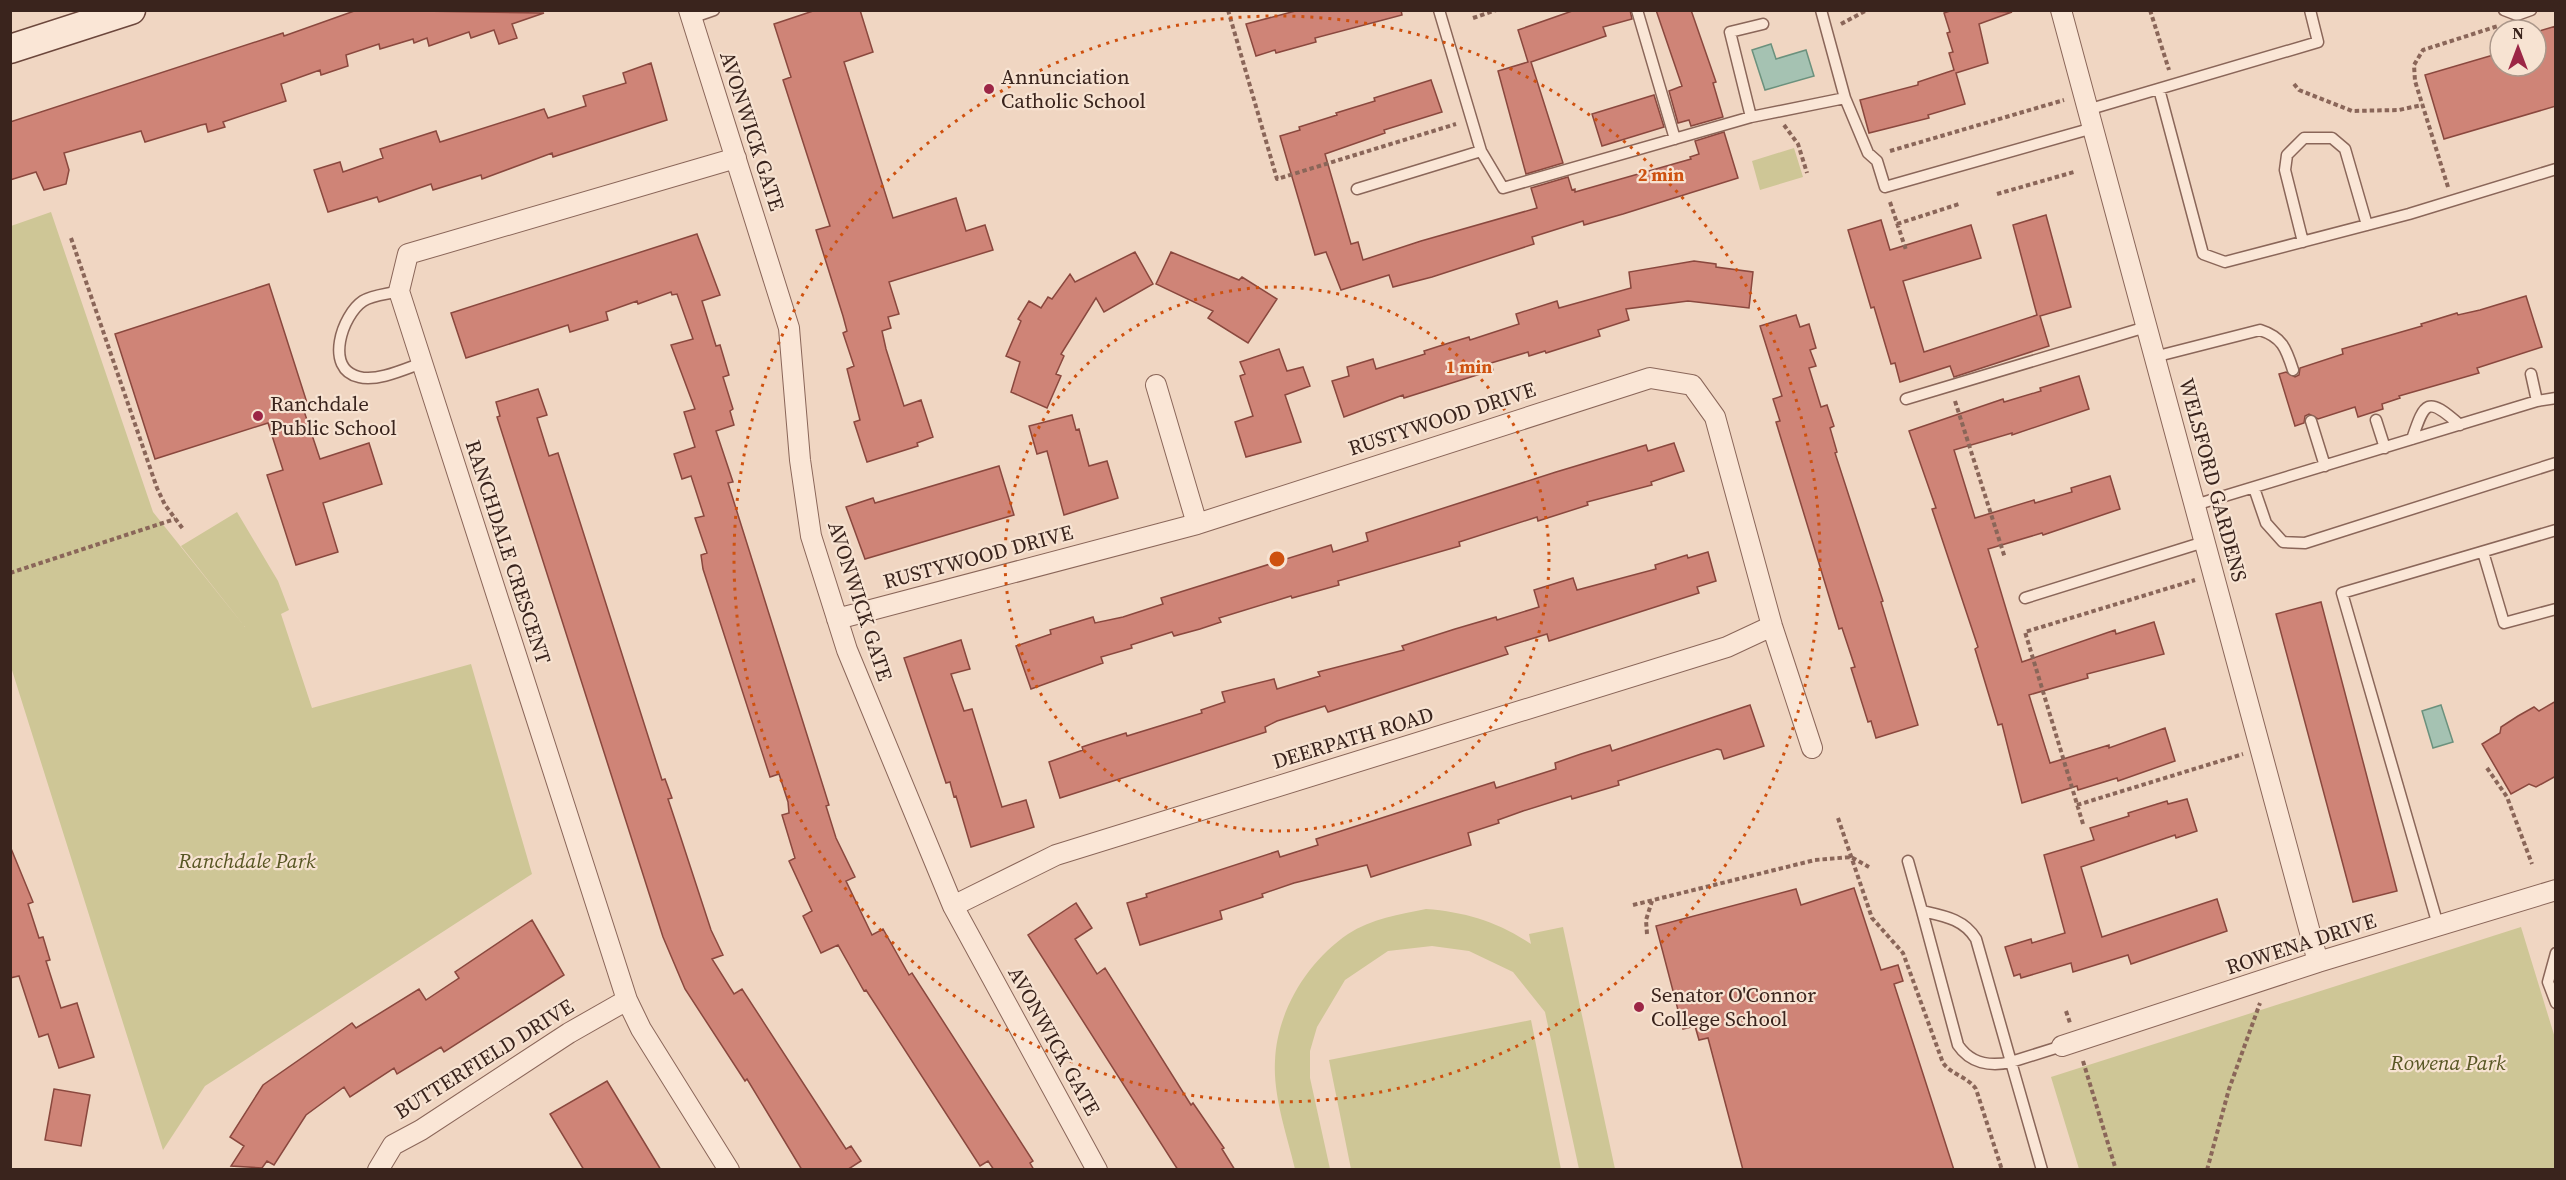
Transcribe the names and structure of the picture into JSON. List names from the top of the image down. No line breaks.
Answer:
{"streets":{"street":["AVONWICK GATE","RUSTYWOOD DRIVE","WELSFORD GARDENS","RANCHDALE CRESCENT","DEERPATH ROAD","ROWENA DRIVE","BUTTERFIELD DRIVE"]},"crossings":[["AVONWICK GATE","RUSTYWOOD DRIVE"],["AVONWICK GATE","DEERPATH ROAD"],["RUSTYWOOD DRIVE","DEERPATH ROAD"],["WELSFORD GARDENS","ROWENA DRIVE"],["RANCHDALE CRESCENT","BUTTERFIELD DRIVE"]],"parks":["Ranchdale Park","Rowena Park"],"places":["Annunciation Catholic School","Ranchdale Public School","Senator O'Connor College School"],"north":"top","rings":["2 min","1 min"]}
